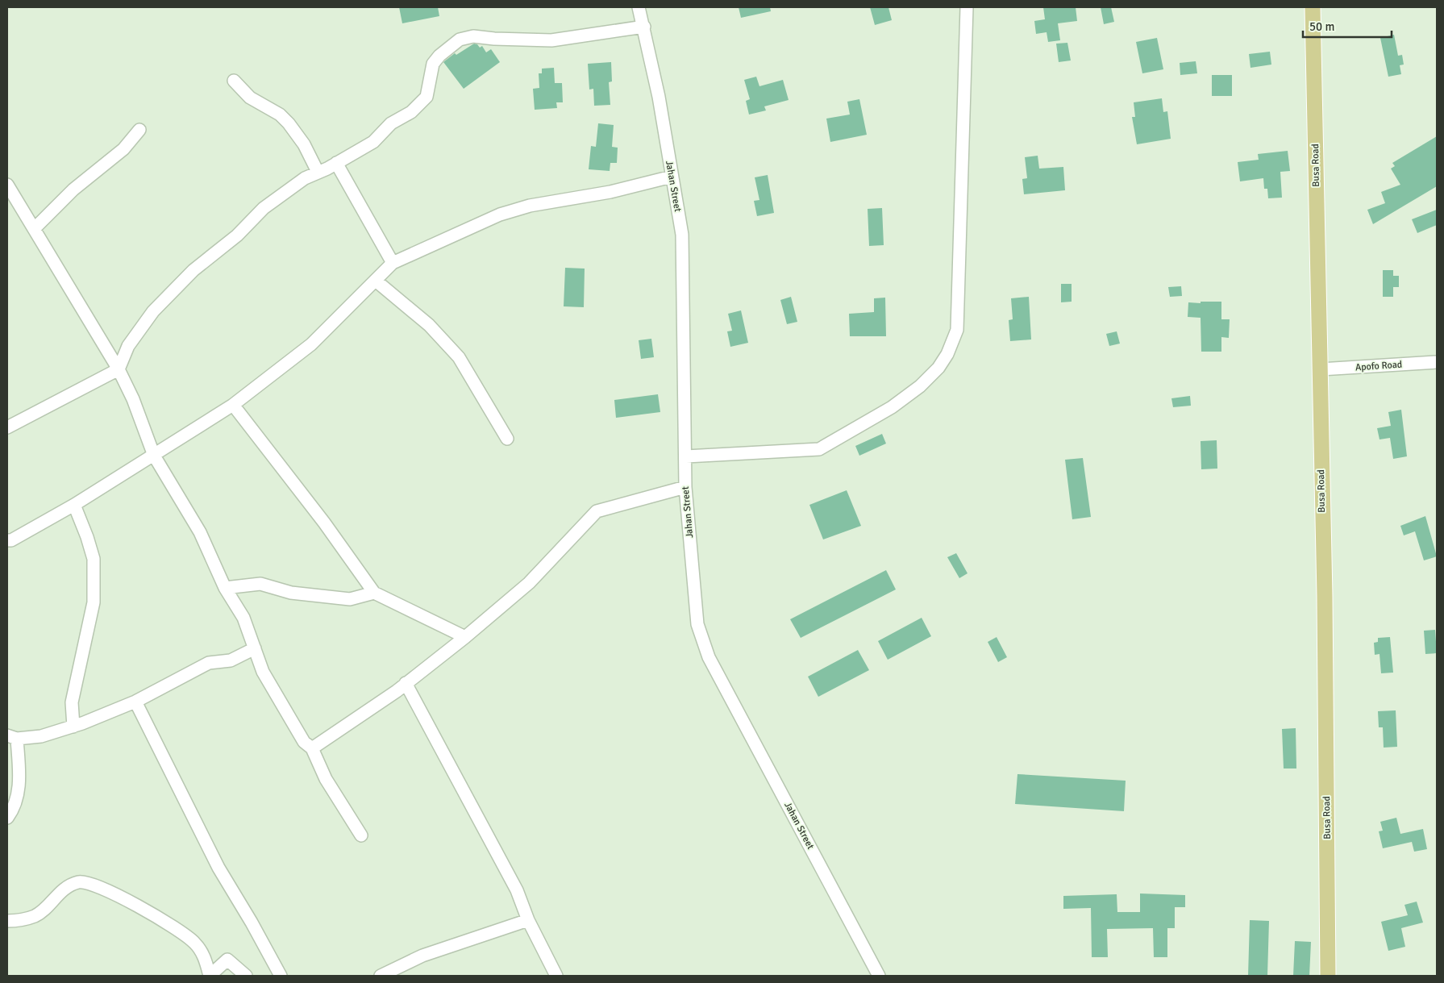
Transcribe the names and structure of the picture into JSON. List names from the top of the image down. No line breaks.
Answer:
{"streets":{"main road":["Busa Road"],"street":["Jahan Street","Apofo Road"]},"crossings":[["Busa Road","Apofo Road"]],"scale_bar":"50 m"}
